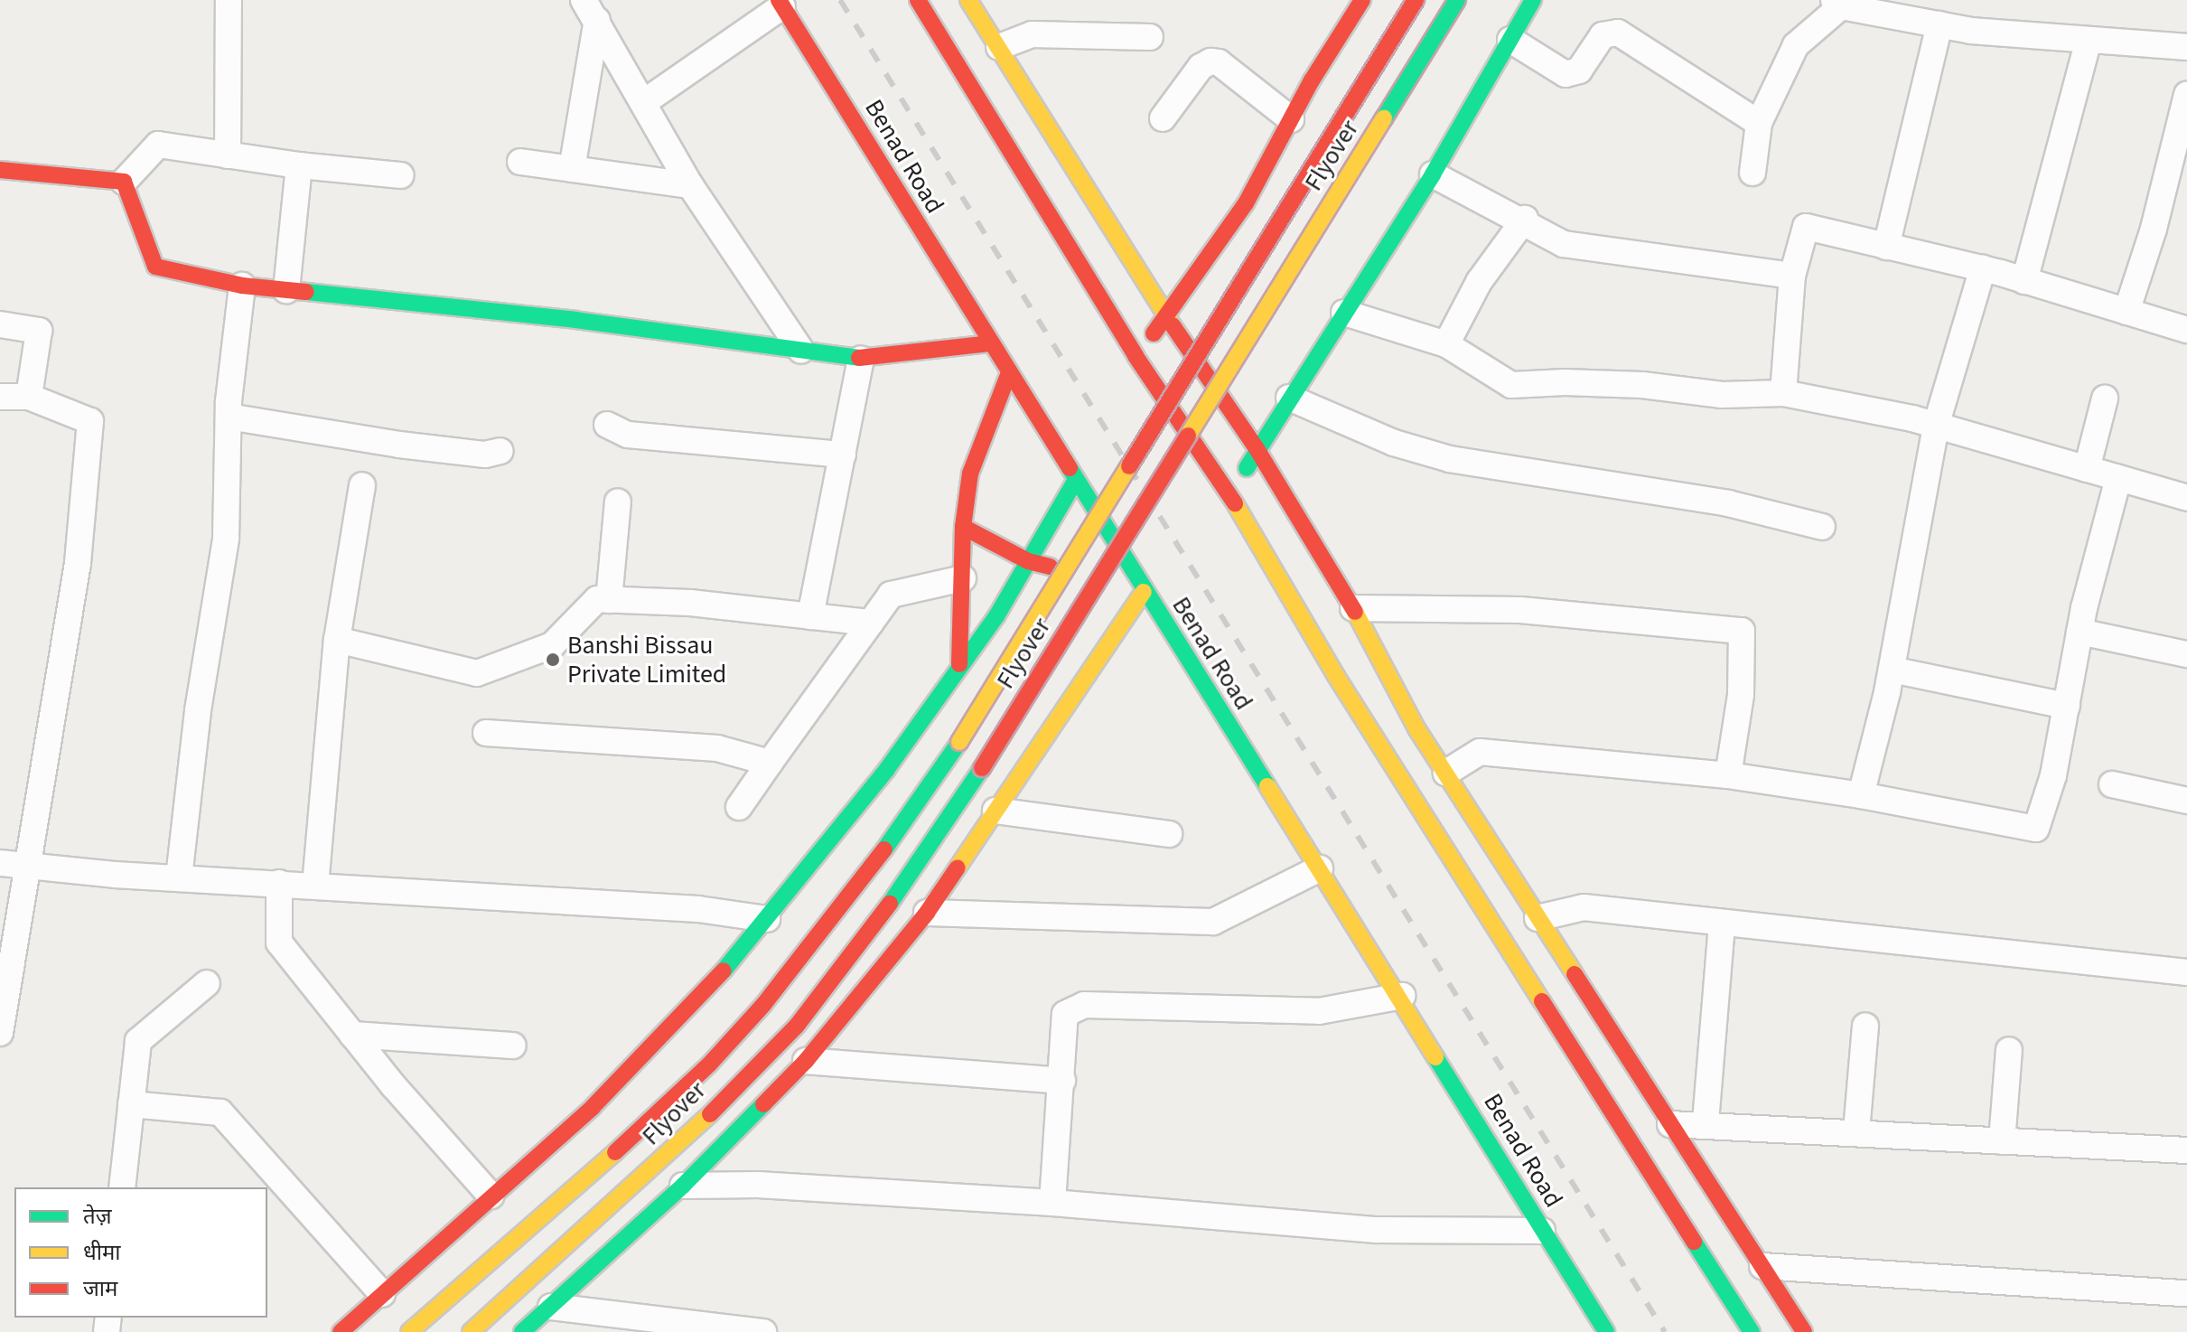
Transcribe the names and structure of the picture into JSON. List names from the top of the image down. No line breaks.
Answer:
{"streets":{"main road":["Flyover","Benad Road"]},"places":["Banshi Bissau Private Limited"],"legend":["तेज़","धीमा","जाम"]}
